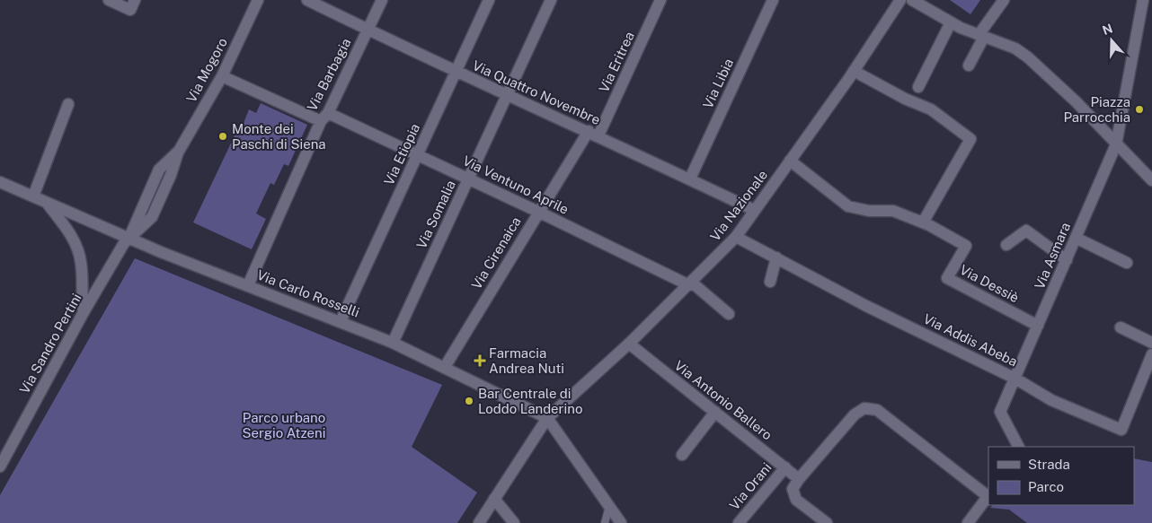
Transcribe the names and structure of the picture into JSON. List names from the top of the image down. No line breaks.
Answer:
{"streets":{"street":["Via Eritrea","Via Mogoro","Via Barbagia","Via Libia","Via Quattro Novembre","Via Etiopia","Via Ventuno Aprile","Via Nazionale","Via Somalia","Via Cirenaica","Via Asmara","Via Dessiè","Via Carlo Rosselli","Via Addis Abeba","Via Sandro Pertini","Via Antonio Ballero","Via Orani"]},"crossings":[["Via Eritrea","Via Quattro Novembre"],["Via Eritrea","Via Cirenaica"],["Via Mogoro","Via Ventuno Aprile"],["Via Mogoro","Via Carlo Rosselli"],["Via Mogoro","Via Sandro Pertini"],["Via Barbagia","Via Quattro Novembre"],["Via Barbagia","Via Ventuno Aprile"],["Via Barbagia","Via Carlo Rosselli"],["Via Libia","Via Quattro Novembre"],["Via Quattro Novembre","Via Etiopia"],["Via Quattro Novembre","Via Nazionale"],["Via Quattro Novembre","Via Somalia"],["Via Quattro Novembre","Via Cirenaica"],["Via Etiopia","Via Ventuno Aprile"],["Via Etiopia","Via Carlo Rosselli"],["Via Ventuno Aprile","Via Nazionale"],["Via Ventuno Aprile","Via Somalia"],["Via Ventuno Aprile","Via Cirenaica"],["Via Nazionale","Via Dessiè"],["Via Nazionale","Via Carlo Rosselli"],["Via Nazionale","Via Addis Abeba"],["Via Nazionale","Via Antonio Ballero"],["Via Somalia","Via Carlo Rosselli"],["Via Cirenaica","Via Carlo Rosselli"],["Via Asmara","Via Dessiè"],["Via Asmara","Via Addis Abeba"],["Via Carlo Rosselli","Via Sandro Pertini"],["Via Antonio Ballero","Via Orani"]],"parks":["Parco urbano Sergio Atzeni"],"places":{"other":["Piazza Parrocchia","Monte dei Paschi di Siena","Bar Centrale di Loddo Landerino"],"health":["Farmacia Andrea Nuti"]},"legend":["Strada","Parco"],"north":"top"}
